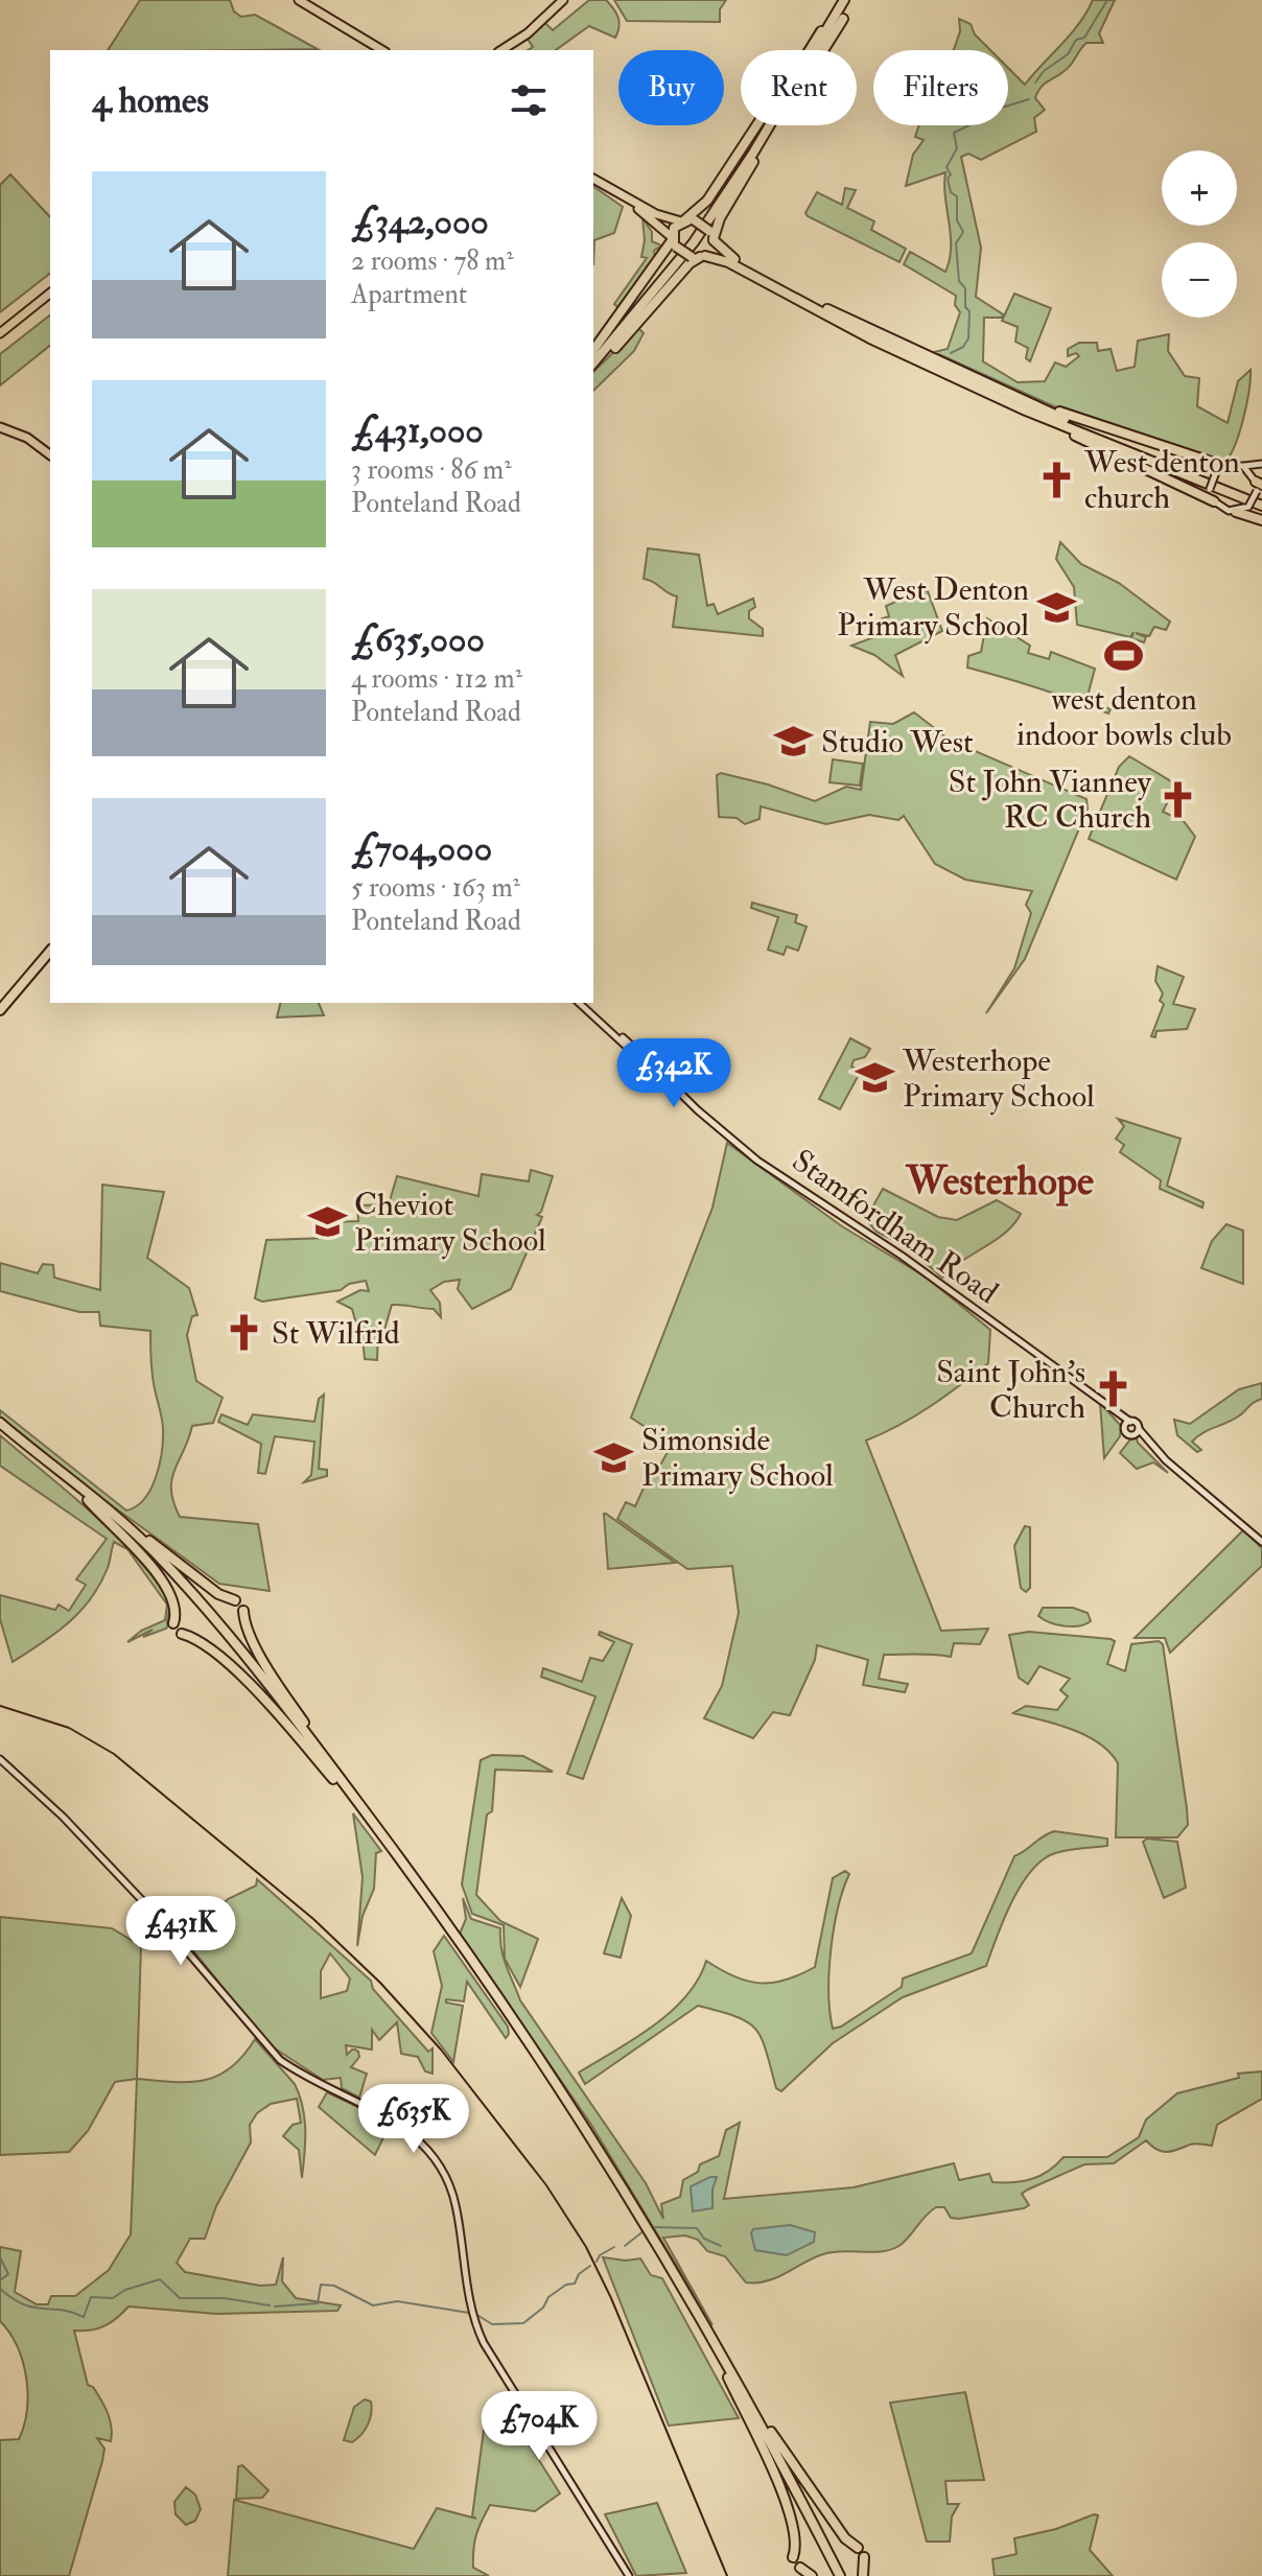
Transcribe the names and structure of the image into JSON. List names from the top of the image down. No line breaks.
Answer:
{"streets":{"main road":["Stamfordham Road"]},"districts":["Westerhope"],"places":{"church":["West denton church","St John Vianney RC Church","St Wilfrid","Saint John's Church"],"school or university":["West Denton Primary School","Studio West","Westerhope Primary School","Cheviot Primary School","Simonside Primary School"],"sports":["west denton indoor bowls club"]},"page":{"chip":["Buy","Rent","Filters"],"heading":"4 homes","map_buttons":["+","−"],"list":[{"name":"£342,000","note":"2 rooms · 78 m² · Apartment"},{"name":"£431,000","note":"3 rooms · 86 m² · Ponteland Road"},{"name":"£635,000","note":"4 rooms · 112 m² · Ponteland Road"},{"name":"£704,000","note":"5 rooms · 163 m² · Ponteland Road"}],"price":["£342K","£431K","£635K","£704K"]}}
